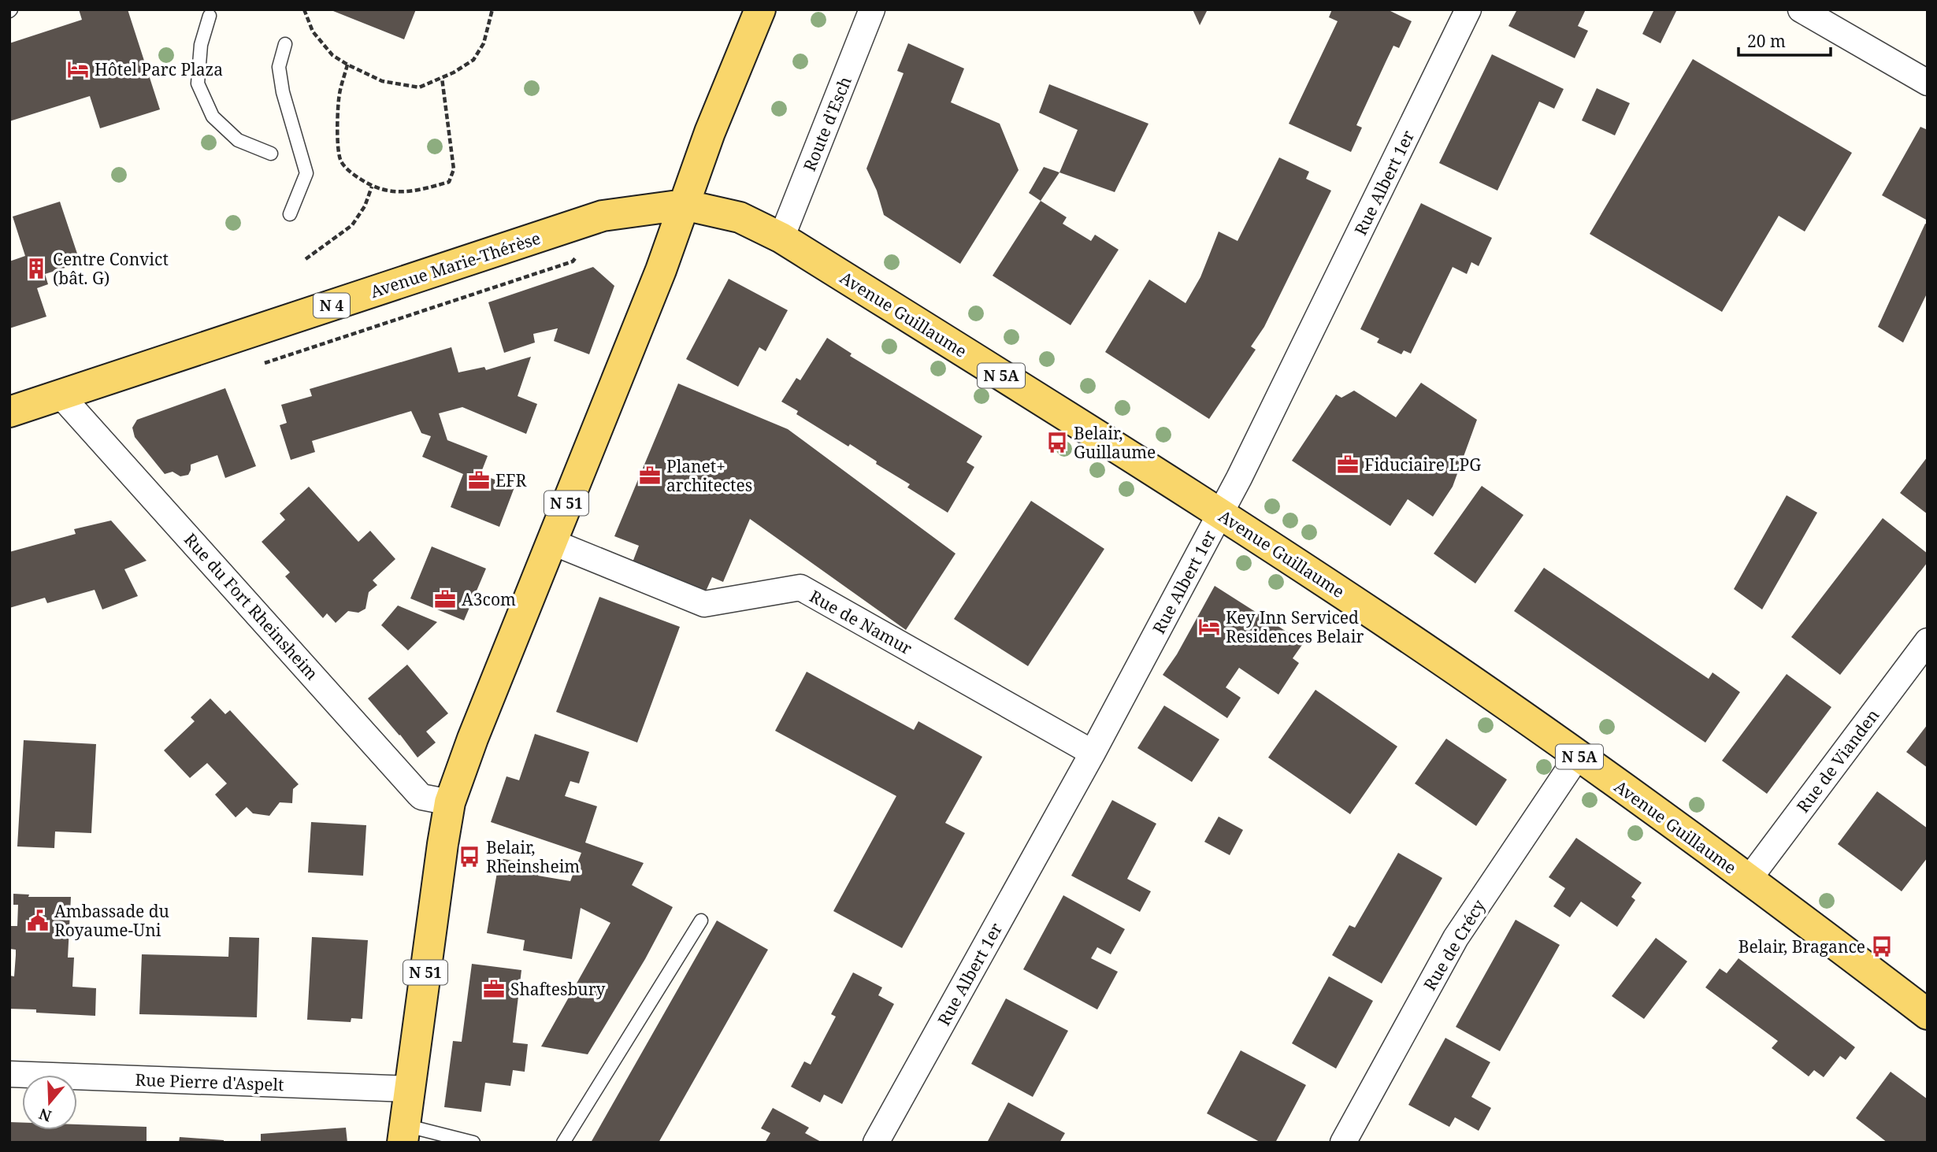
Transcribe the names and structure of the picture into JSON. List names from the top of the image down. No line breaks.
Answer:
{"streets":{"main road":["Avenue Marie-Thérèse","N 4","Avenue Guillaume","N 5A","N 51"],"street":["Route d'Esch","Rue Albert 1er","Rue du Fort Rheinsheim","Rue de Namur","Rue de Vianden","Rue de Crécy","Rue Pierre d'Aspelt"]},"crossings":[["Route d'Esch","Avenue Guillaume"],["Rue Albert 1er","Avenue Guillaume"],["Rue Albert 1er","Rue de Namur"],["Avenue Marie-Thérèse","Avenue Guillaume"],["Avenue Marie-Thérèse","N 51"],["Avenue Marie-Thérèse","Rue du Fort Rheinsheim"],["Avenue Guillaume","N 51"],["Avenue Guillaume","Rue de Vianden"],["Avenue Guillaume","Rue de Crécy"],["N 51","Rue du Fort Rheinsheim"],["N 51","Rue de Namur"],["N 51","Rue Pierre d'Aspelt"]],"places":{"hotel":["Hôtel Parc Plaza","Key Inn Serviced Residences Belair"],"building":["Centre Convict (bât. G)"],"bus stop":["Belair, Guillaume","Belair, Rheinsheim","Belair, Bragance"],"office":["Fiduciaire LPG","Planet+ architectes","EFR","A3com","Shaftesbury"],"public building":["Ambassade du Royaume-Uni"]},"scale_bar":"20 m","north":"bottom"}
